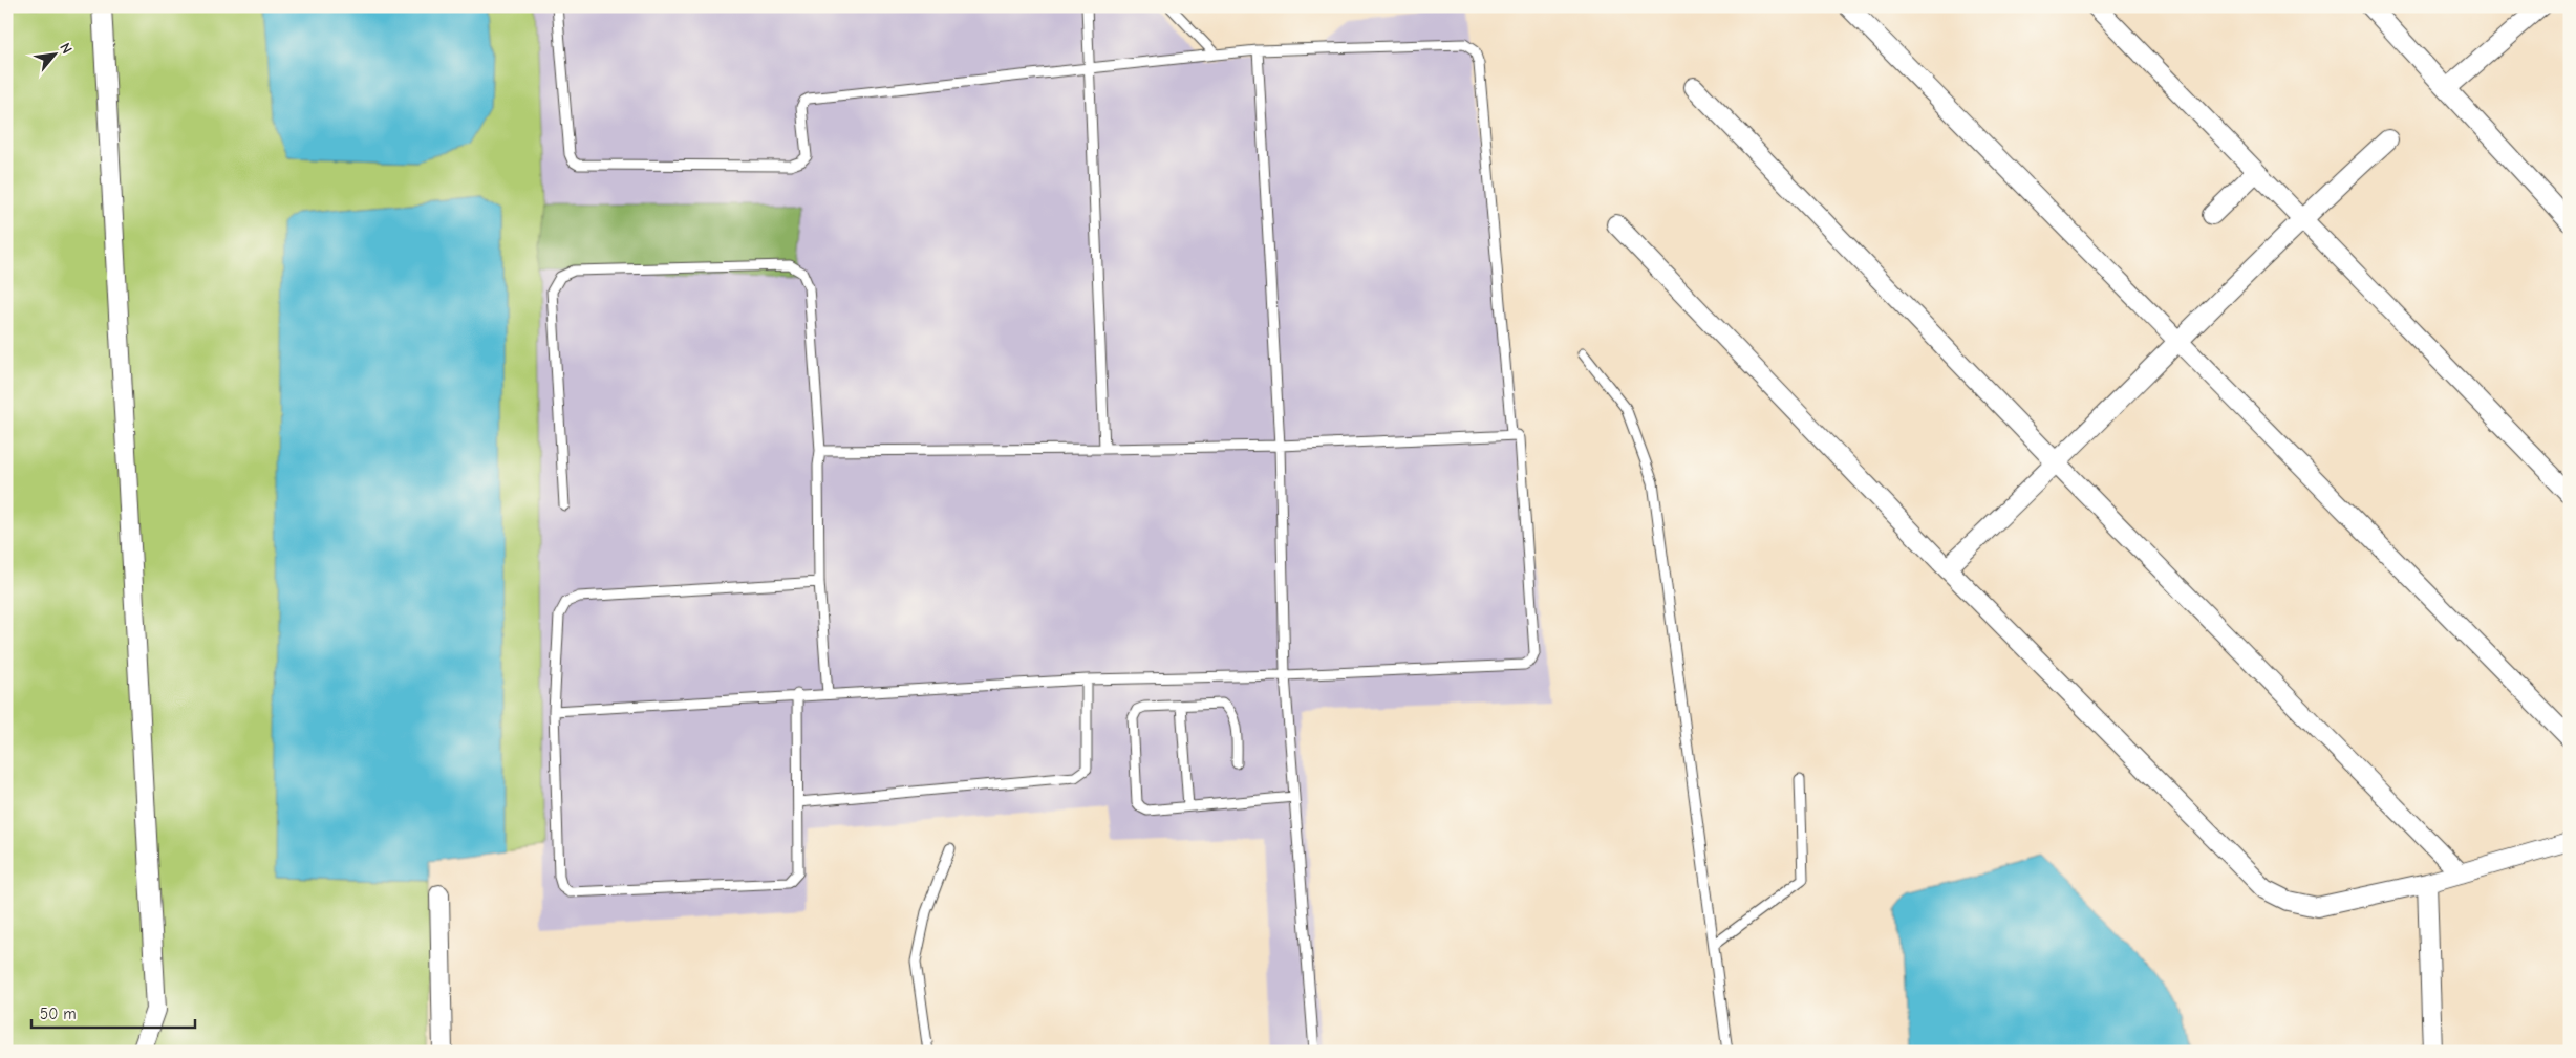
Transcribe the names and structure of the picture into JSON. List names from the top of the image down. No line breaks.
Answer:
{"scale_bar":"50 m","north":"top right"}
